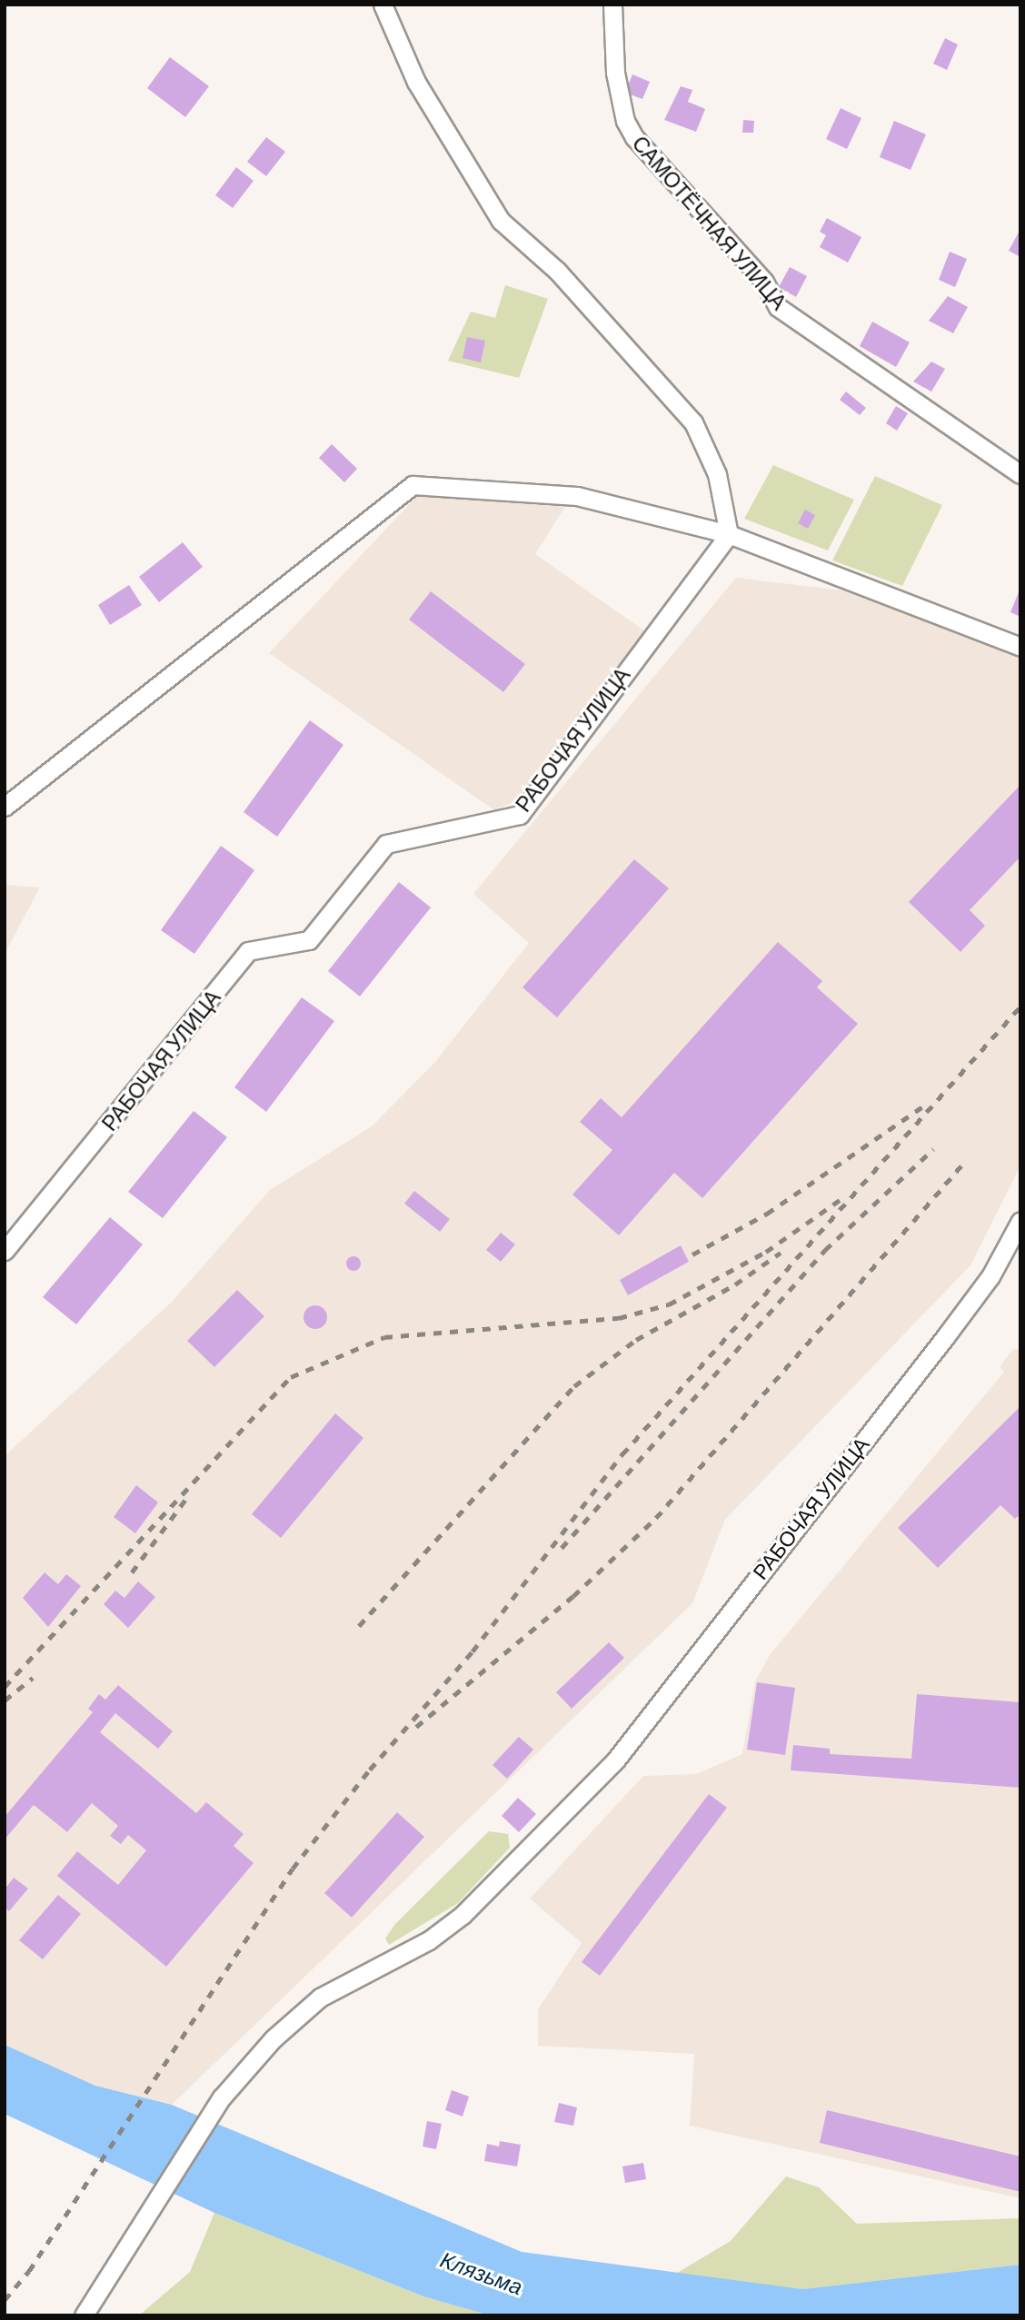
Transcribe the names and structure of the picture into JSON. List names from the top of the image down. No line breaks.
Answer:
{"streets":{"street":["САМОТЁЧНАЯ УЛИЦА","РАБОЧАЯ УЛИЦА"]},"water":["Клязьма"]}
